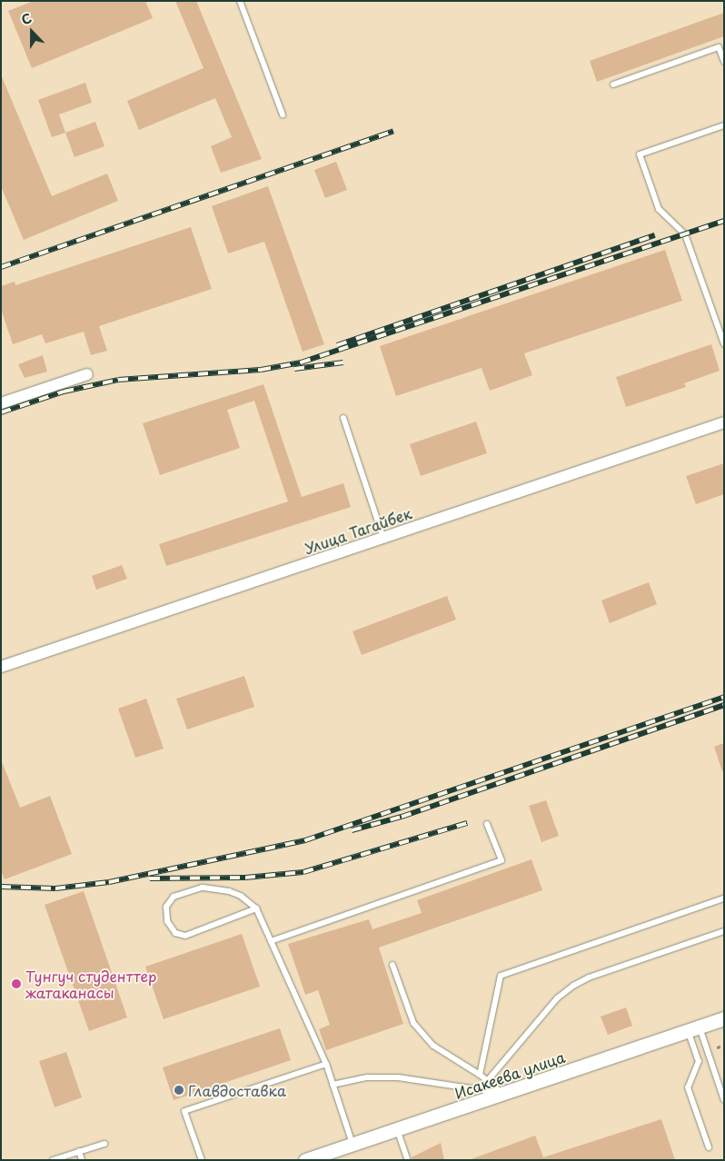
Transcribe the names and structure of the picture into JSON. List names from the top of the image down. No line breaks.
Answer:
{"streets":{"street":["Улица Тагайбек","Исакеева улица"]},"places":["Тунгуч студенттер жатаканасы","Главдоставка"],"north":"top"}
